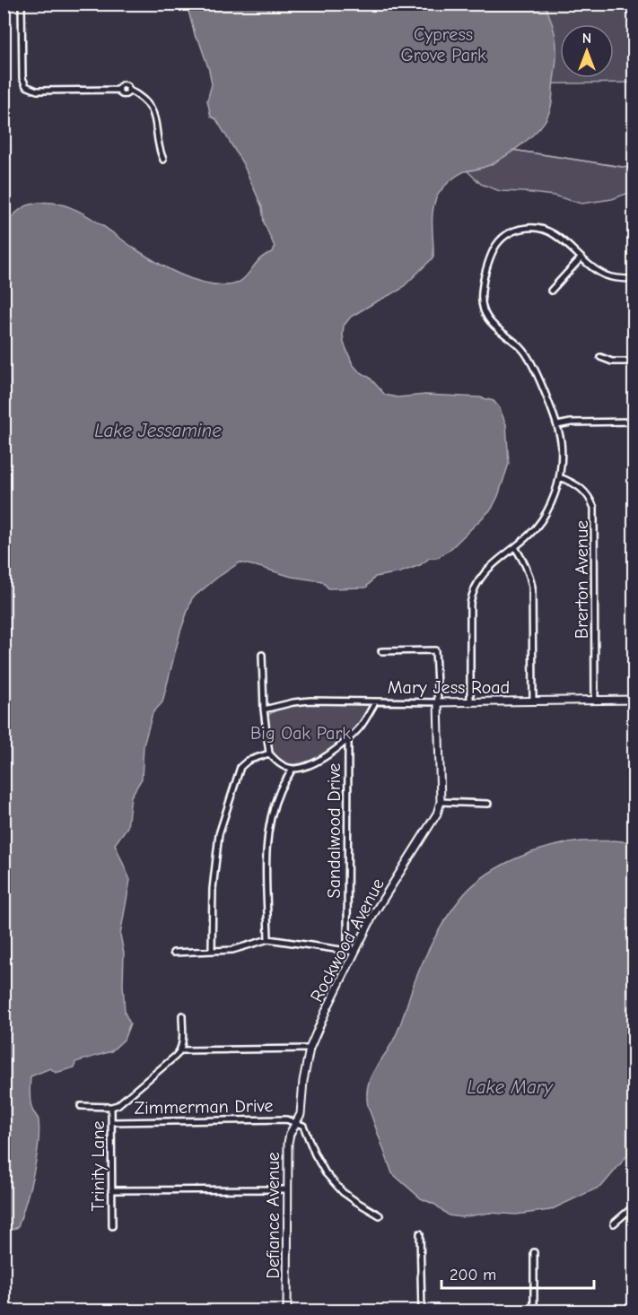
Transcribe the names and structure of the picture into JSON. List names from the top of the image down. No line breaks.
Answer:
{"streets":{"street":["Brerton Avenue","Mary Jess Road","Sandalwood Drive","Rockwood Avenue","Zimmerman Drive","Trinity Lane","Defiance Avenue"]},"crossings":[["Brerton Avenue","Mary Jess Road"],["Mary Jess Road","Rockwood Avenue"],["Sandalwood Drive","Rockwood Avenue"],["Rockwood Avenue","Zimmerman Drive"],["Rockwood Avenue","Defiance Avenue"],["Zimmerman Drive","Trinity Lane"],["Zimmerman Drive","Defiance Avenue"]],"water":["Lake Jessamine","Lake Mary"],"parks":["Cypress Grove Park","Big Oak Park"],"scale_bar":"200 m","north":"top"}
